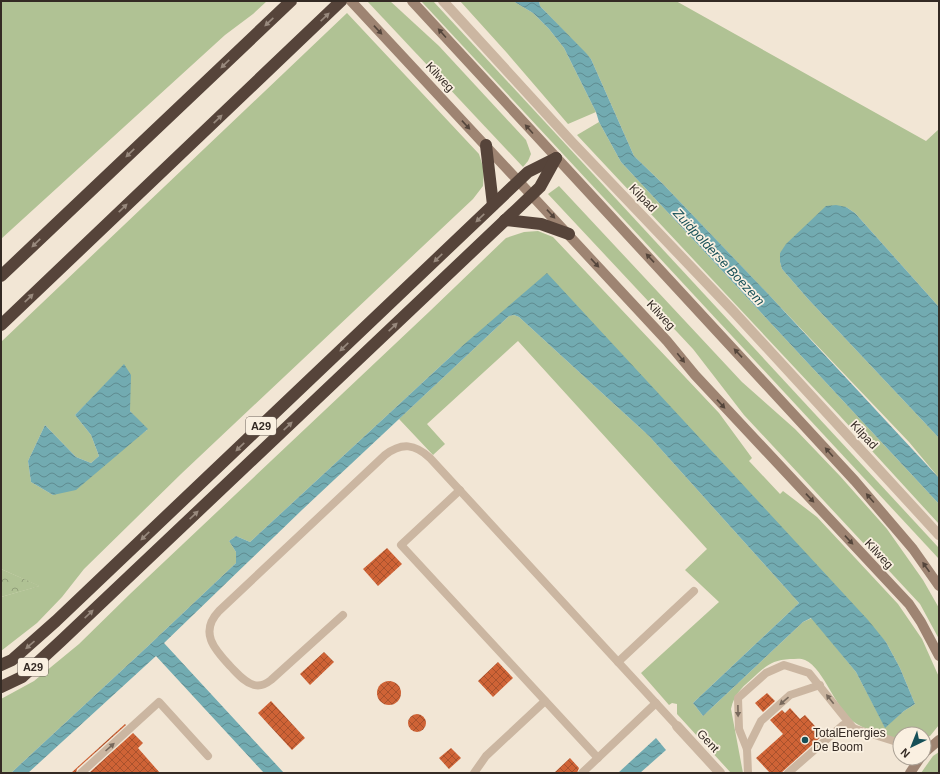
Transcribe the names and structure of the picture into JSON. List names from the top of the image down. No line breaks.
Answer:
{"streets":{"highway":["A29"],"main road":["Kilweg"],"street":["Kilpad","Gent"]},"crossings":[["Kilweg","A29"]],"water":["Zuidpolderse Boezem"],"places":["TotalEnergies De Boom"],"north":"bottom left"}
